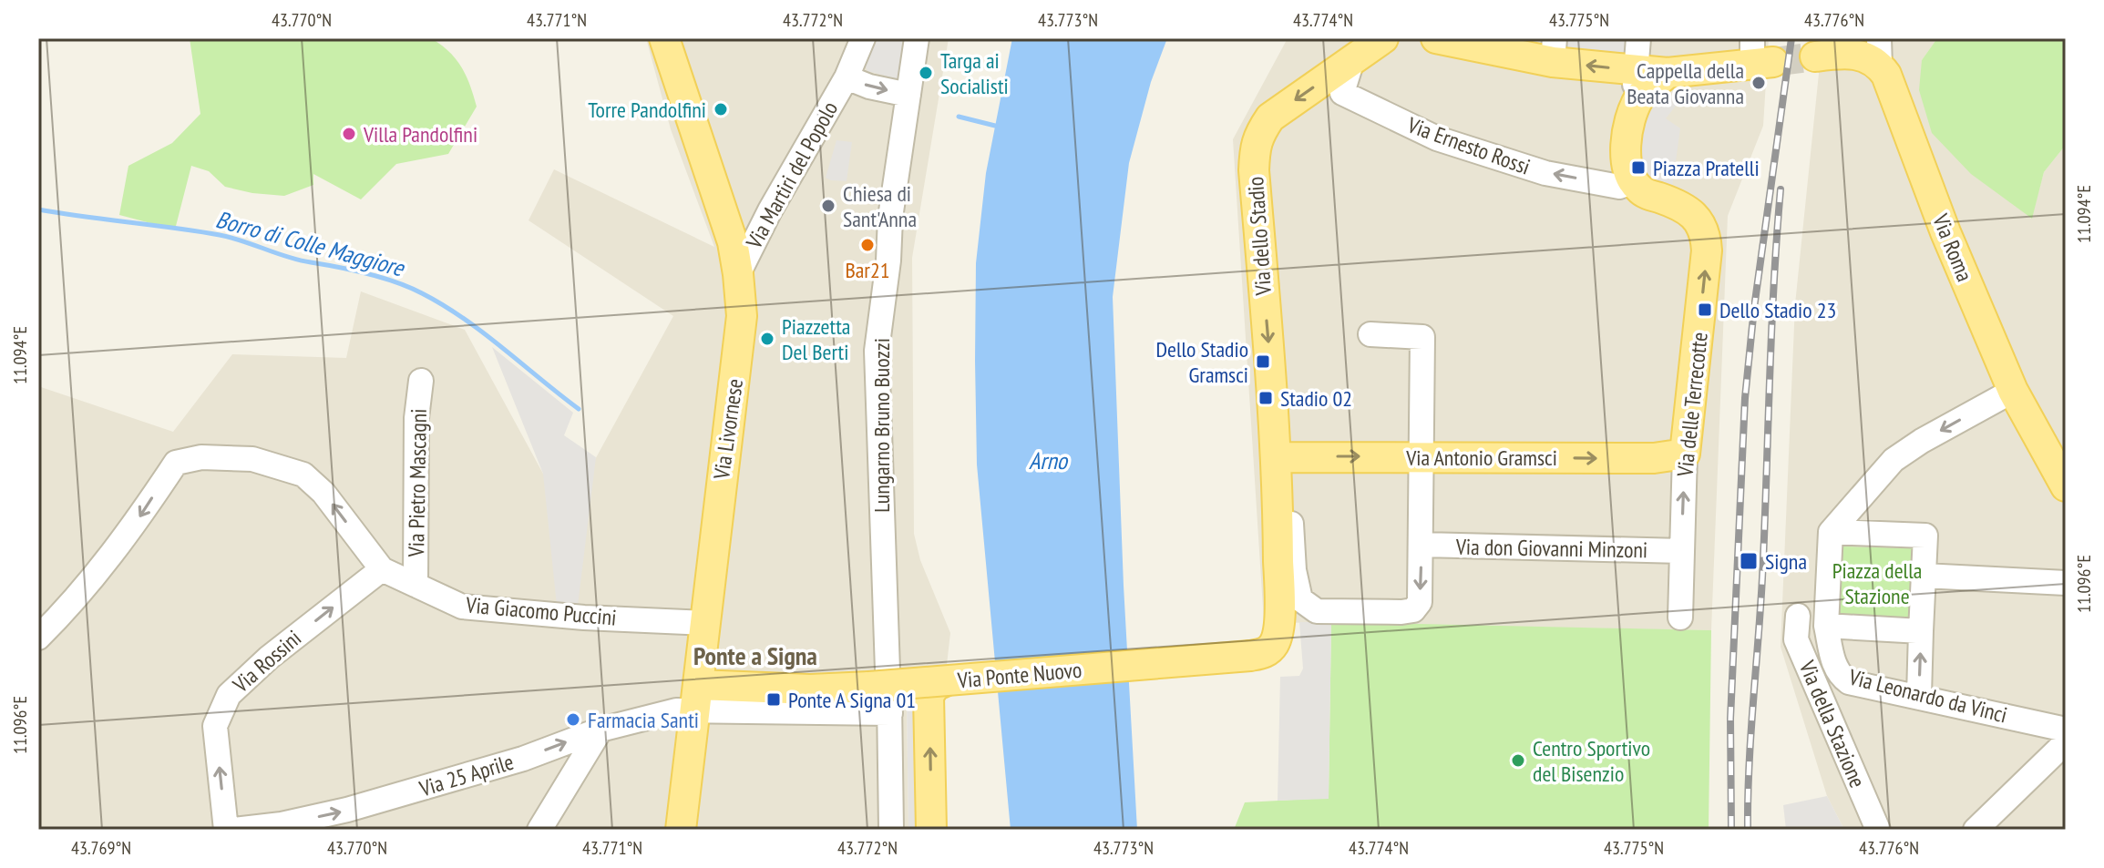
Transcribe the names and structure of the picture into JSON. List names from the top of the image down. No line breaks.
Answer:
{"streets":{"main road":["Via dello Stadio","Via Roma","Via delle Terrecotte","Via Livornese","Via Antonio Gramsci","Via Ponte Nuovo"],"street":["Via Ernesto Rossi","Via Martiri del Popolo","Lungarno Bruno Buozzi","Via Pietro Mascagni","Via don Giovanni Minzoni","Via Giacomo Puccini","Via Rossini","Via Leonardo da Vinci","Via della Stazione","Via 25 Aprile"]},"crossings":[["Via Ernesto Rossi","Via dello Stadio"],["Via Ernesto Rossi","Via delle Terrecotte"],["Via Martiri del Popolo","Via Livornese"],["Via dello Stadio","Via Antonio Gramsci"],["Via dello Stadio","Via don Giovanni Minzoni"],["Via dello Stadio","Via Ponte Nuovo"],["Via delle Terrecotte","Via Antonio Gramsci"],["Via delle Terrecotte","Via don Giovanni Minzoni"],["Lungarno Bruno Buozzi","Via Ponte Nuovo"],["Lungarno Bruno Buozzi","Via 25 Aprile"],["Via Livornese","Via Giacomo Puccini"],["Via Livornese","Via Ponte Nuovo"],["Via Livornese","Via 25 Aprile"],["Via Pietro Mascagni","Via Giacomo Puccini"],["Via Giacomo Puccini","Via Rossini"],["Via Ponte Nuovo","Via 25 Aprile"]],"one_way":["Via Ernesto Rossi","Via delle Terrecotte","Via Antonio Gramsci","Via Rossini","Via 25 Aprile"],"districts":["Ponte a Signa"],"water":["Borro di Colle Maggiore","Arno"],"parks":["Piazza della Stazione"],"places":{"other":["Targa ai Socialisti","Cappella della Beata Giovanna","Torre Pandolfini","Villa Pandolfini","Chiesa di Sant'Anna","Bar21","Piazzetta Del Berti","Farmacia Santi","Centro Sportivo del Bisenzio"],"transit":["Piazza Pratelli","Dello Stadio 23","Dello Stadio Gramsci","Stadio 02","Signa","Ponte A Signa 01"]},"coordinates":["43.770°N","43.771°N","43.772°N","43.773°N","43.774°N","43.775°N","43.776°N","11.094°E","11.096°E","43.769°N"]}
